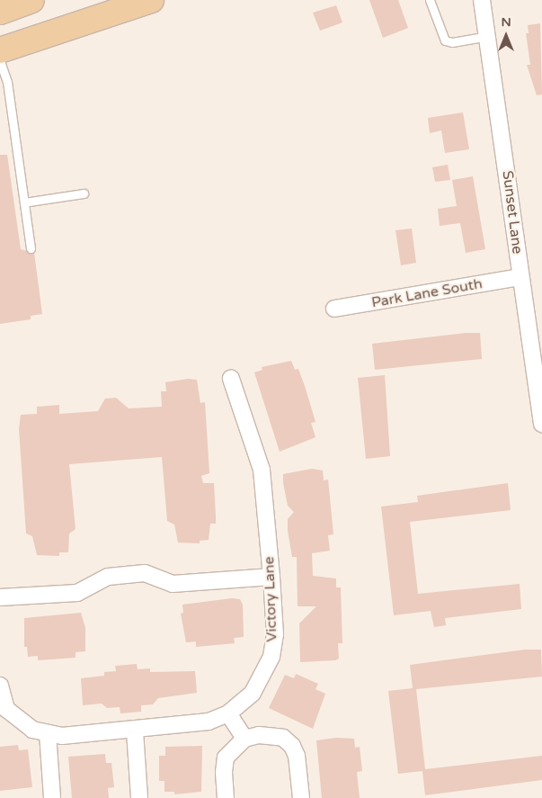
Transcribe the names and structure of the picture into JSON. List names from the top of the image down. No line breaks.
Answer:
{"streets":{"street":["Sunset Lane","Park Lane South","Victory Lane"]},"crossings":[["Sunset Lane","Park Lane South"]],"north":"top"}
